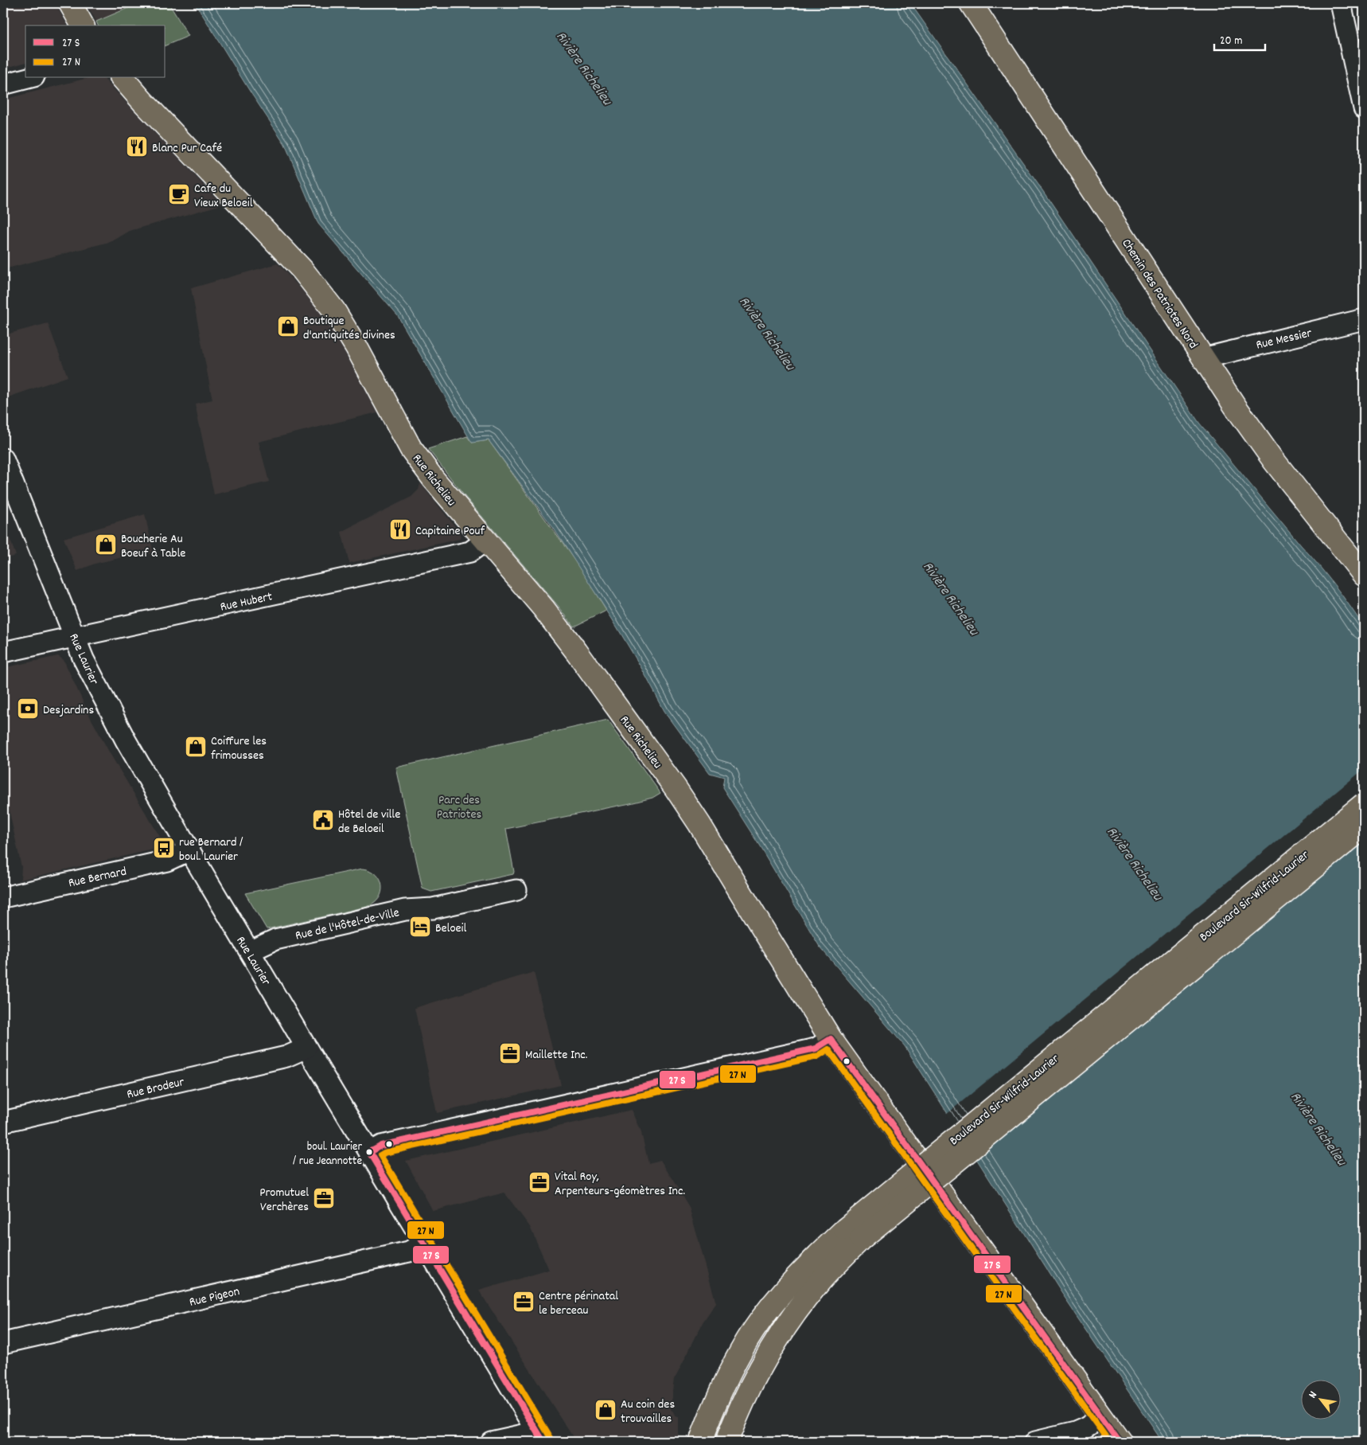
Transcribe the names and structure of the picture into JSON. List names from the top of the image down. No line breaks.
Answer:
{"streets":{"main road":["Chemin des Patriotes Nord","Rue Richelieu","Boulevard Sir-Wilfrid-Laurier"],"street":["Rue Messier","Rue Hubert","Rue Laurier","Rue Bernard","Rue de l'Hôtel-de-Ville","Rue Brodeur","Rue Pigeon"]},"crossings":[["Chemin des Patriotes Nord","Rue Messier"],["Rue Richelieu","Rue Hubert"],["Rue Hubert","Rue Laurier"],["Rue Laurier","Rue Bernard"],["Rue Laurier","Rue de l'Hôtel-de-Ville"],["Rue Laurier","Rue Brodeur"],["Rue Laurier","Rue Pigeon"]],"water":["Rivière Richelieu"],"parks":["Parc des Patriotes"],"places":{"restaurant":["Blanc Pur Café","Capitaine Pouf"],"cafe":["Cafe du Vieux Beloeil"],"shop":["Boutique d'antiquités divines","Boucherie Au Boeuf à Table","Coiffure les frimousses","Au coin des trouvailles"],"bank":["Desjardins"],"public building":["Hôtel de ville de Beloeil"],"bus stop":["rue Bernard / boul. Laurier"],"hotel":["Beloeil"],"office":["Maillette Inc.","Vital Roy, Arpenteurs-géomètres Inc.","Promutuel Verchères","Centre périnatal le berceau"],"other":["boul. Laurier / rue Jeannotte"]},"legend":["27 S","27 N"],"scale_bar":"20 m","north":"top left"}
